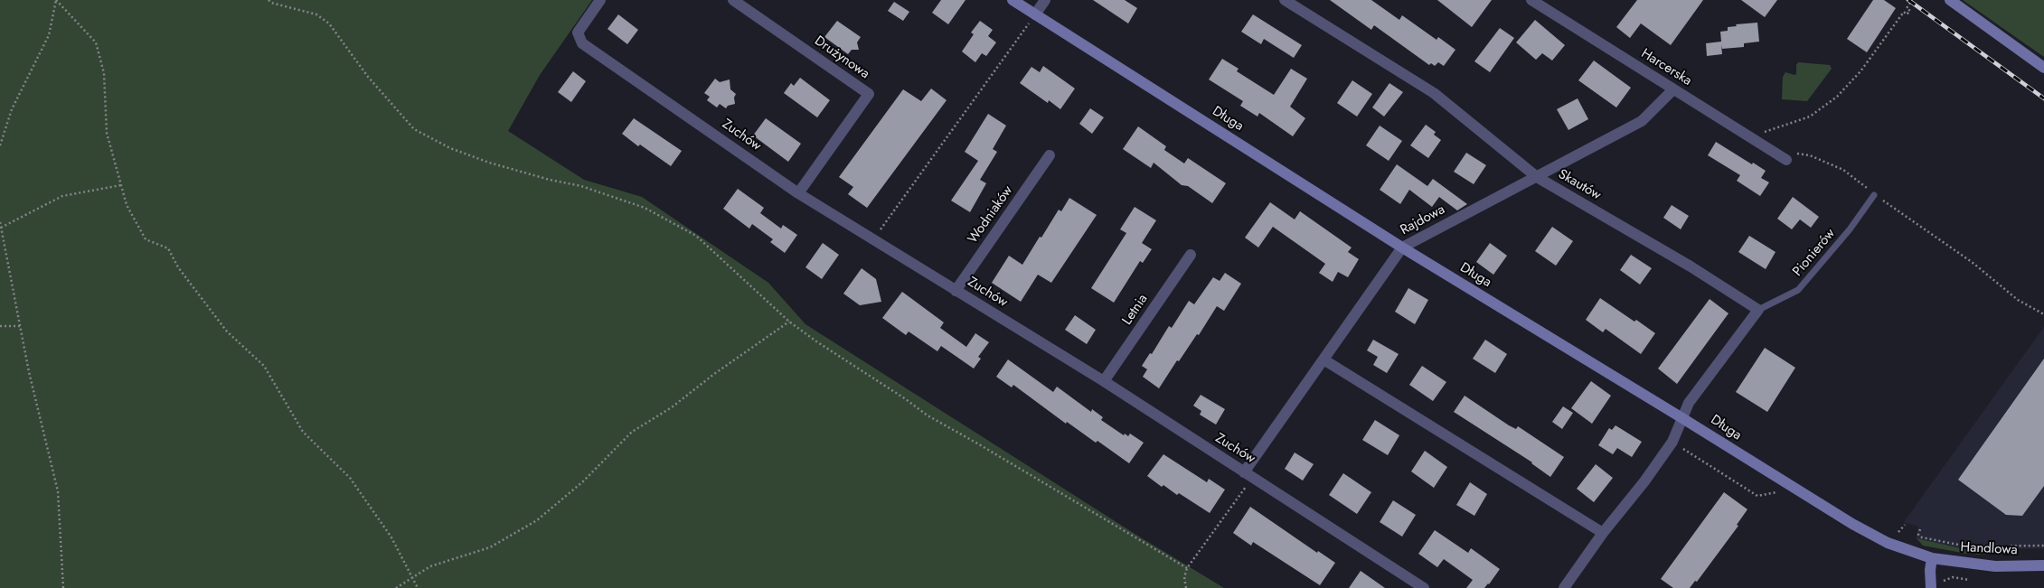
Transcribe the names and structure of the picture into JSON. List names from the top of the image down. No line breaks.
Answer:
{"streets":{"street":["Drużynowa","Harcerska","Długa","Zuchów","Skautów","Wodniaków","Rajdowa","Letnia","Handlowa"],"lane":["Pionierów"]},"crossings":[["Drużynowa","Zuchów"],["Harcerska","Rajdowa"],["Długa","Rajdowa"],["Długa","Handlowa"],["Zuchów","Wodniaków"],["Zuchów","Rajdowa"],["Zuchów","Letnia"],["Skautów","Rajdowa"],["Skautów","Pionierów"]]}
